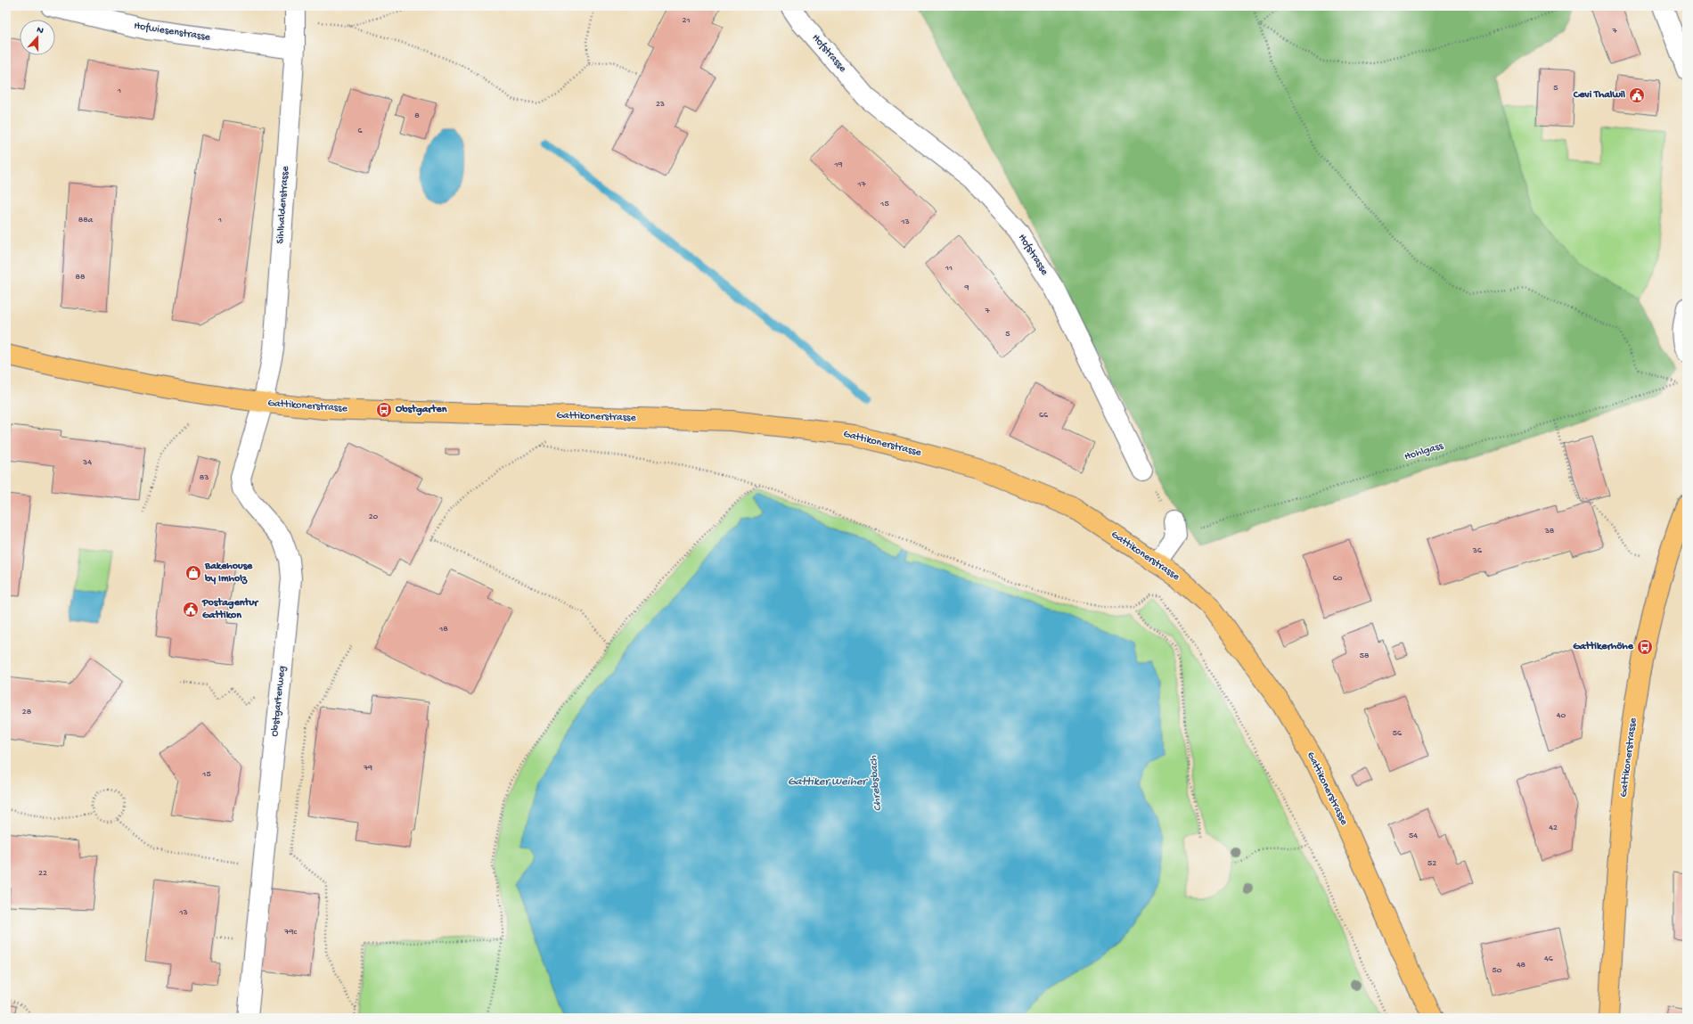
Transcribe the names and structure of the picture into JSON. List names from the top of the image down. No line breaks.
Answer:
{"streets":{"main road":["Gattikonerstrasse"],"street":["Hofwiesenstrasse","Hofstrasse","Sihlhaldenstrasse","Obstgartenweg"],"path":["Hohlgass"]},"crossings":[["Hofwiesenstrasse","Sihlhaldenstrasse"],["Sihlhaldenstrasse","Gattikonerstrasse"],["Sihlhaldenstrasse","Obstgartenweg"],["Gattikonerstrasse","Obstgartenweg"]],"water":["Gattiker Weiher","Chrebsbach"],"places":{"public building":["Cevi Thalwil","Postagentur Gattikon"],"bus stop":["Obstgarten","Gattikerhöhe"],"shop":["Bakehouse by Imholz"]},"house_numbers":["21","7","5","1","23","8","6","19","17","15","88a","1","13","11","88","9","7","5","66","34","83","20","38","36","60","18","58","28","40","56","79","15","42","54","52","22","13","79c","46","48","50"],"north":"top"}
